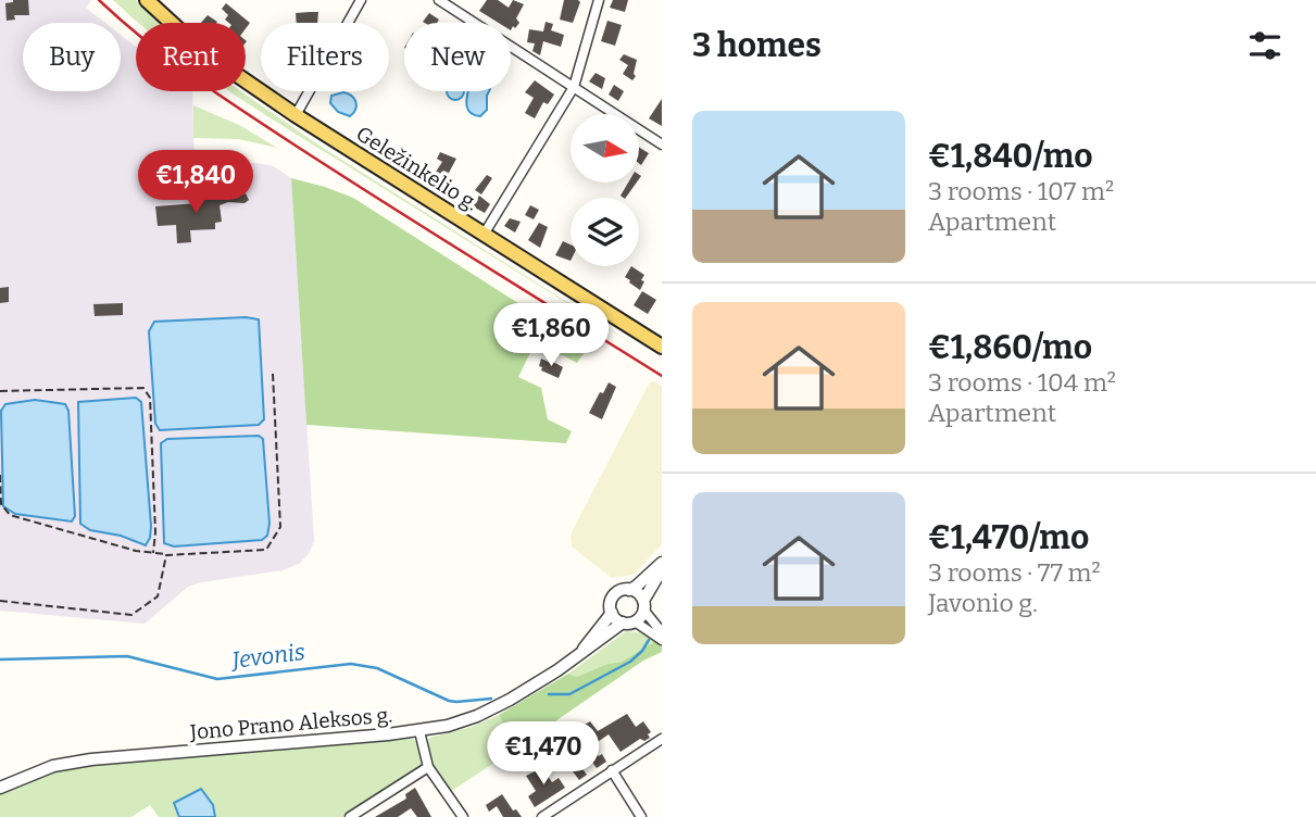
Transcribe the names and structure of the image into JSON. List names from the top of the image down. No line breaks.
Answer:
{"streets":{"main road":["Geležinkelio g."],"street":["Jono Prano Aleksos g."]},"water":["Jevonis"],"north":"right","page":{"heading":"3 homes","chip":["Buy","Rent","Filters","New"],"list":[{"name":"€1,840/mo","note":"3 rooms · 107 m² · Apartment"},{"name":"€1,860/mo","note":"3 rooms · 104 m² · Apartment"},{"name":"€1,470/mo","note":"3 rooms · 77 m² · Javonio g."}],"price":["€1,840","€1,860","€1,470"]}}
